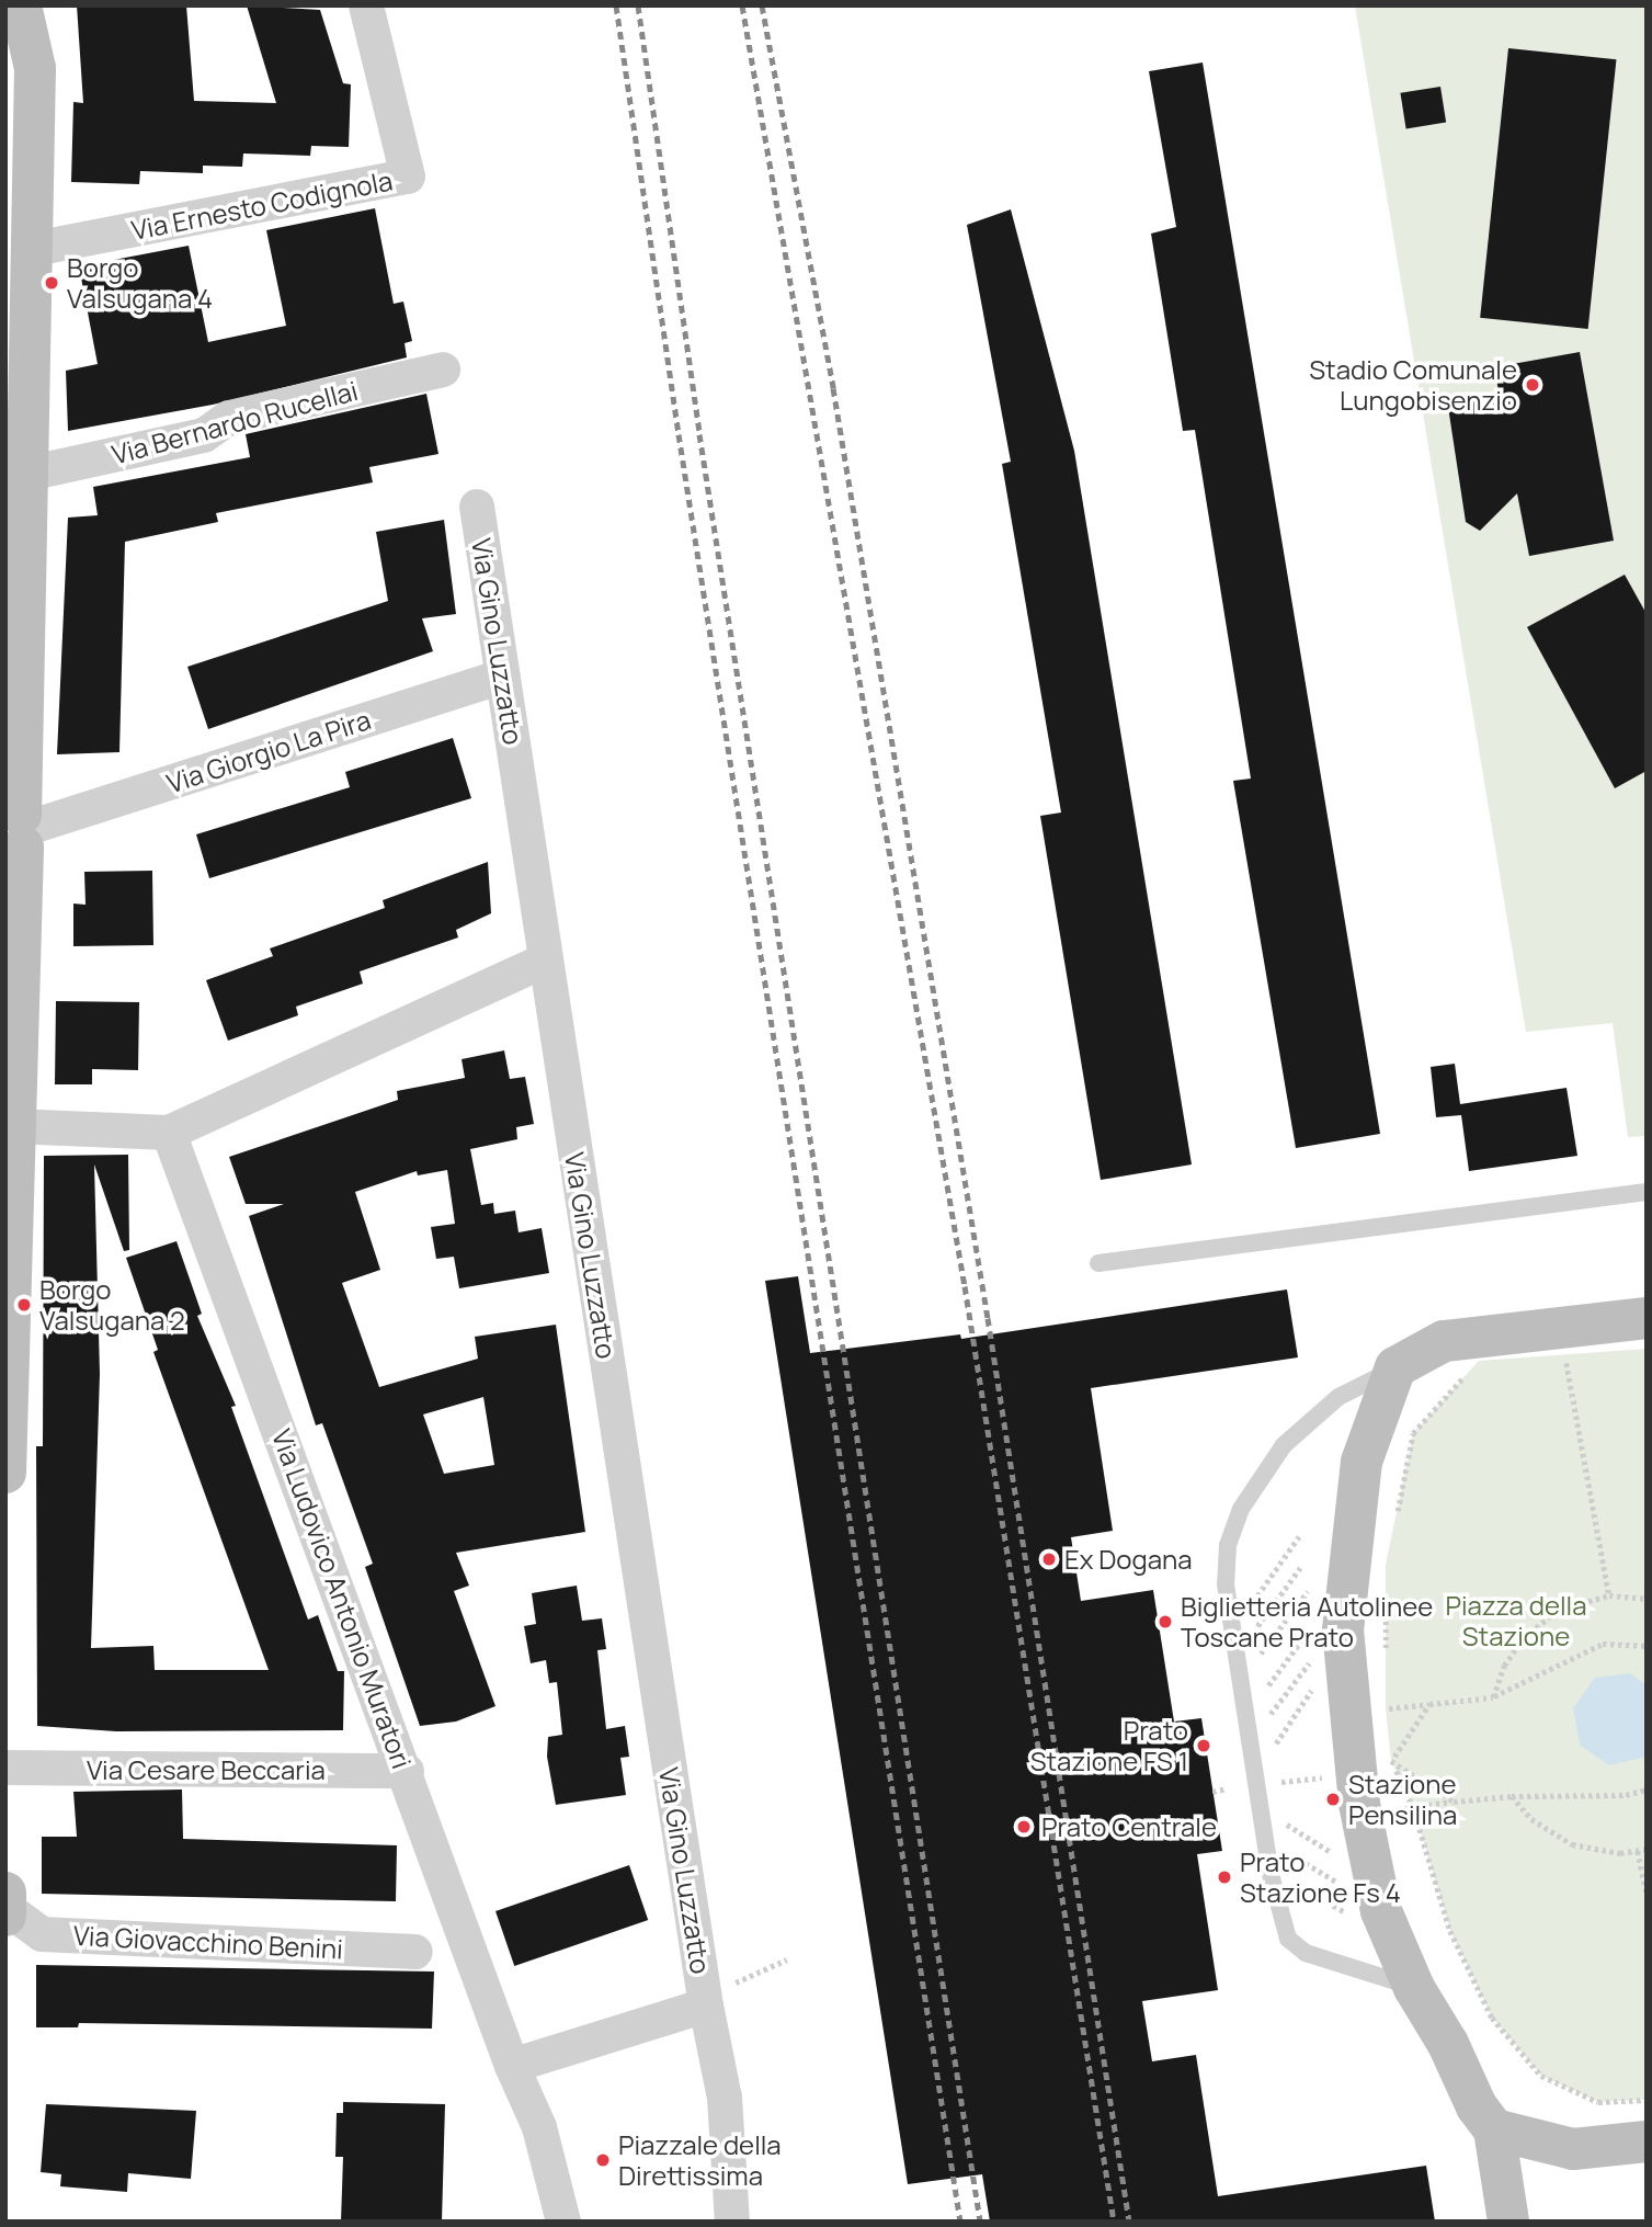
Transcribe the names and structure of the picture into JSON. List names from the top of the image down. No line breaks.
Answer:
{"streets":{"street":["Via Ernesto Codignola","Via Bernardo Rucellai","Via Gino Luzzatto","Via Giorgio La Pira","Via Ludovico Antonio Muratori","Via Cesare Beccaria","Via Giovacchino Benini"]},"crossings":[["Via Gino Luzzatto","Via Giorgio La Pira"],["Via Ludovico Antonio Muratori","Via Cesare Beccaria"]],"parks":["Piazza della Stazione"],"places":["Borgo Valsugana 4","Stadio Comunale Lungobisenzio","Borgo Valsugana 2","Ex Dogana","Biglietteria Autolinee Toscane Prato","Prato Stazione FS 1","Stazione Pensilina","Prato Centrale","Prato Stazione Fs 4","Piazzale della Direttissima"]}
